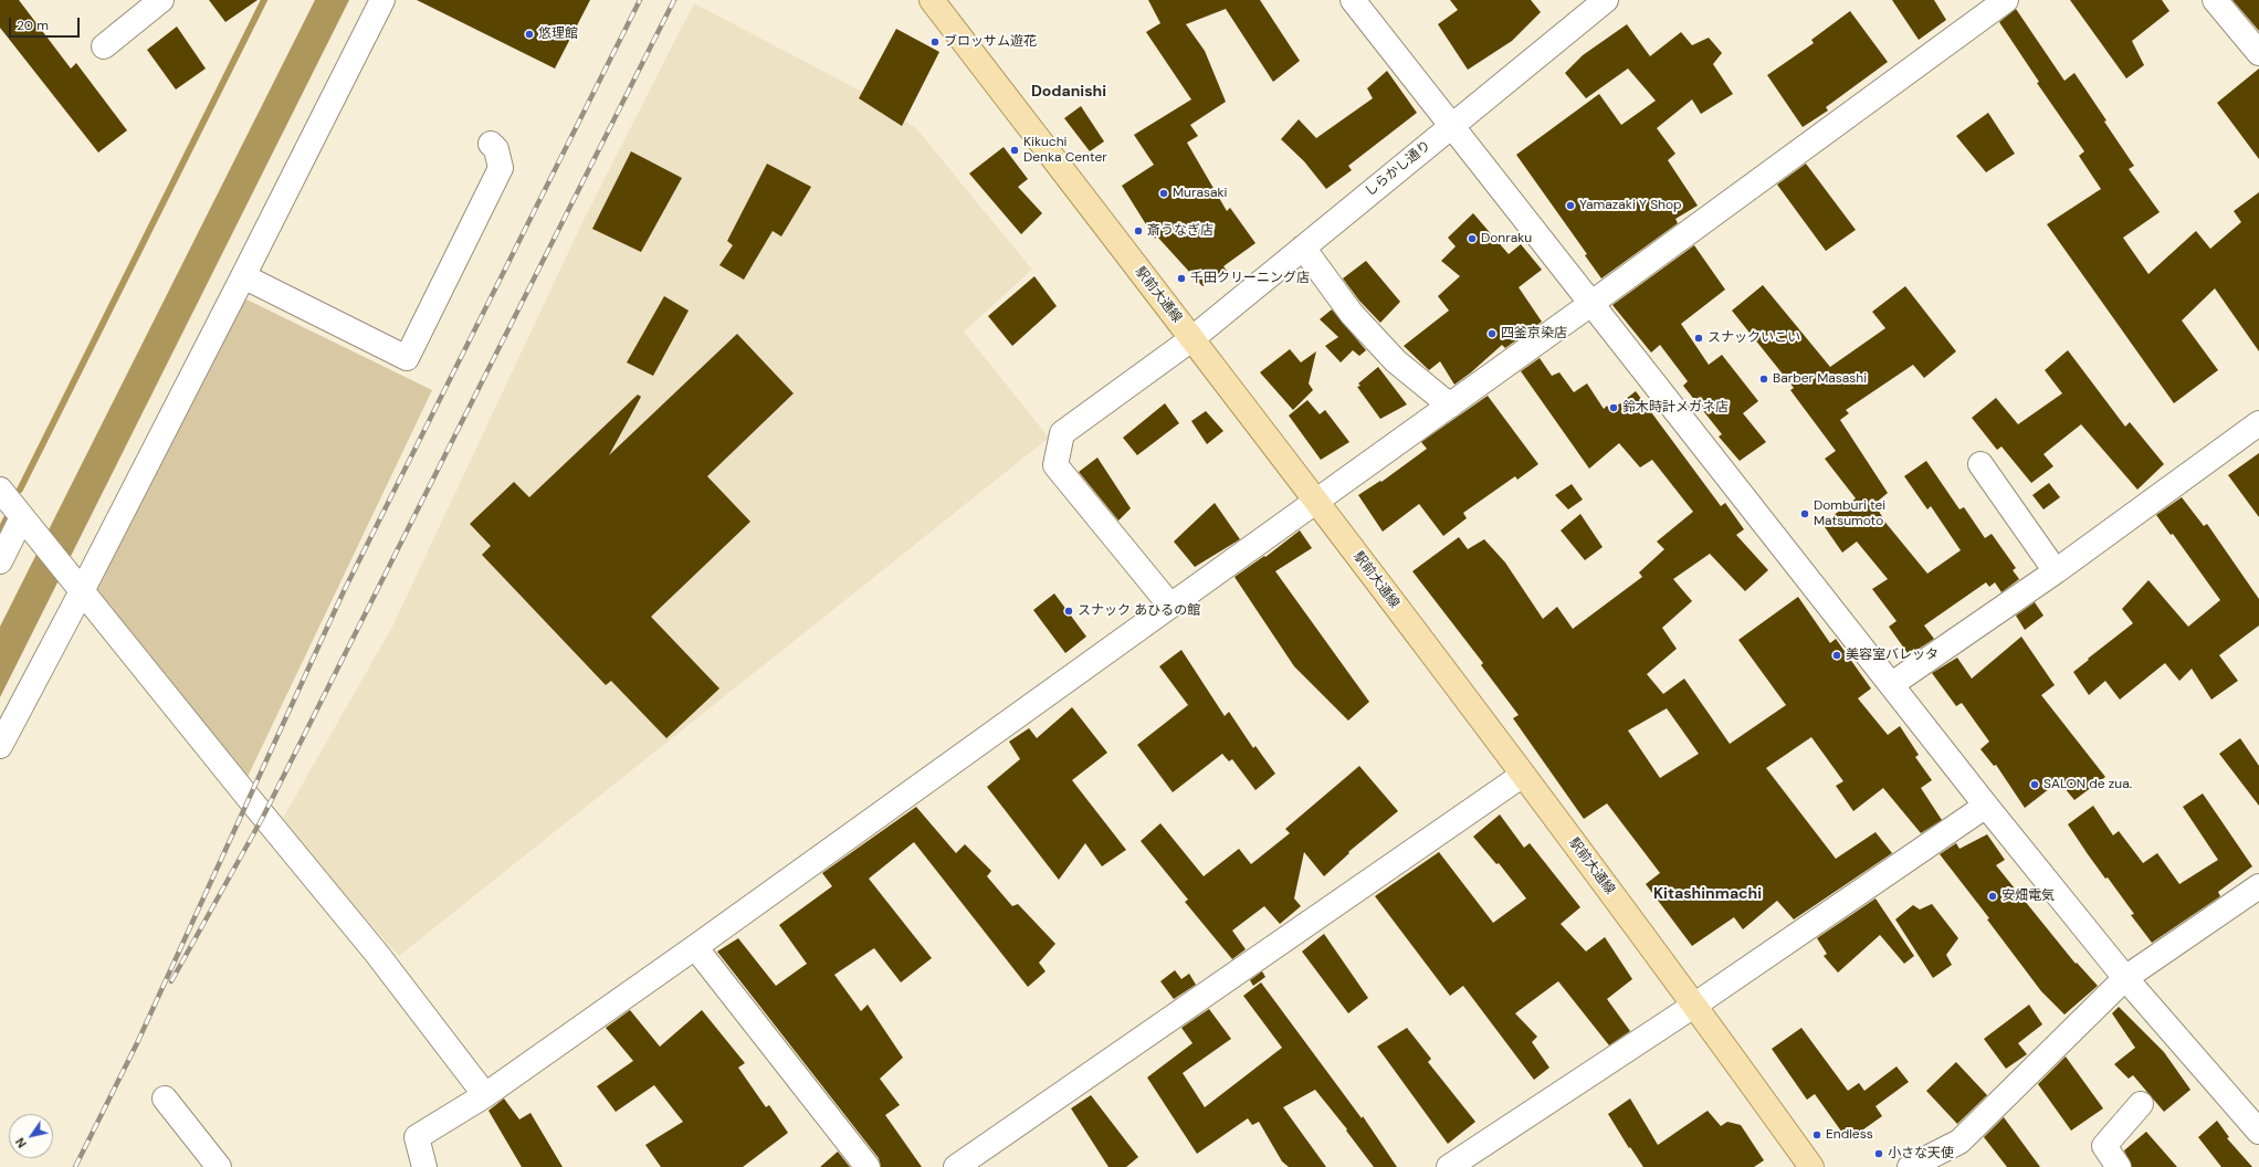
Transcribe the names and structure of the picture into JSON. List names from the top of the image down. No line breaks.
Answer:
{"streets":{"main road":["駅前大通線"],"street":["しらかし通り"]},"crossings":[["しらかし通り","駅前大通線"]],"districts":["Dodanishi","Kitashinmachi"],"places":["悠理館","ブロッサム遊花","Kikuchi Denka Center","Murasaki","Yamazaki Y Shop","斎うなぎ店","Donraku","千田クリーニング店","四釜京染店","スナックいこい","Barber Masashi","鈴木時計メガネ店","Domburi tei Matsumoto","スナック あひるの館","美容室バレッタ","SALON de zua.","安畑電気","Endless","小さな天使"],"scale_bar":"20 m","north":"bottom left"}
